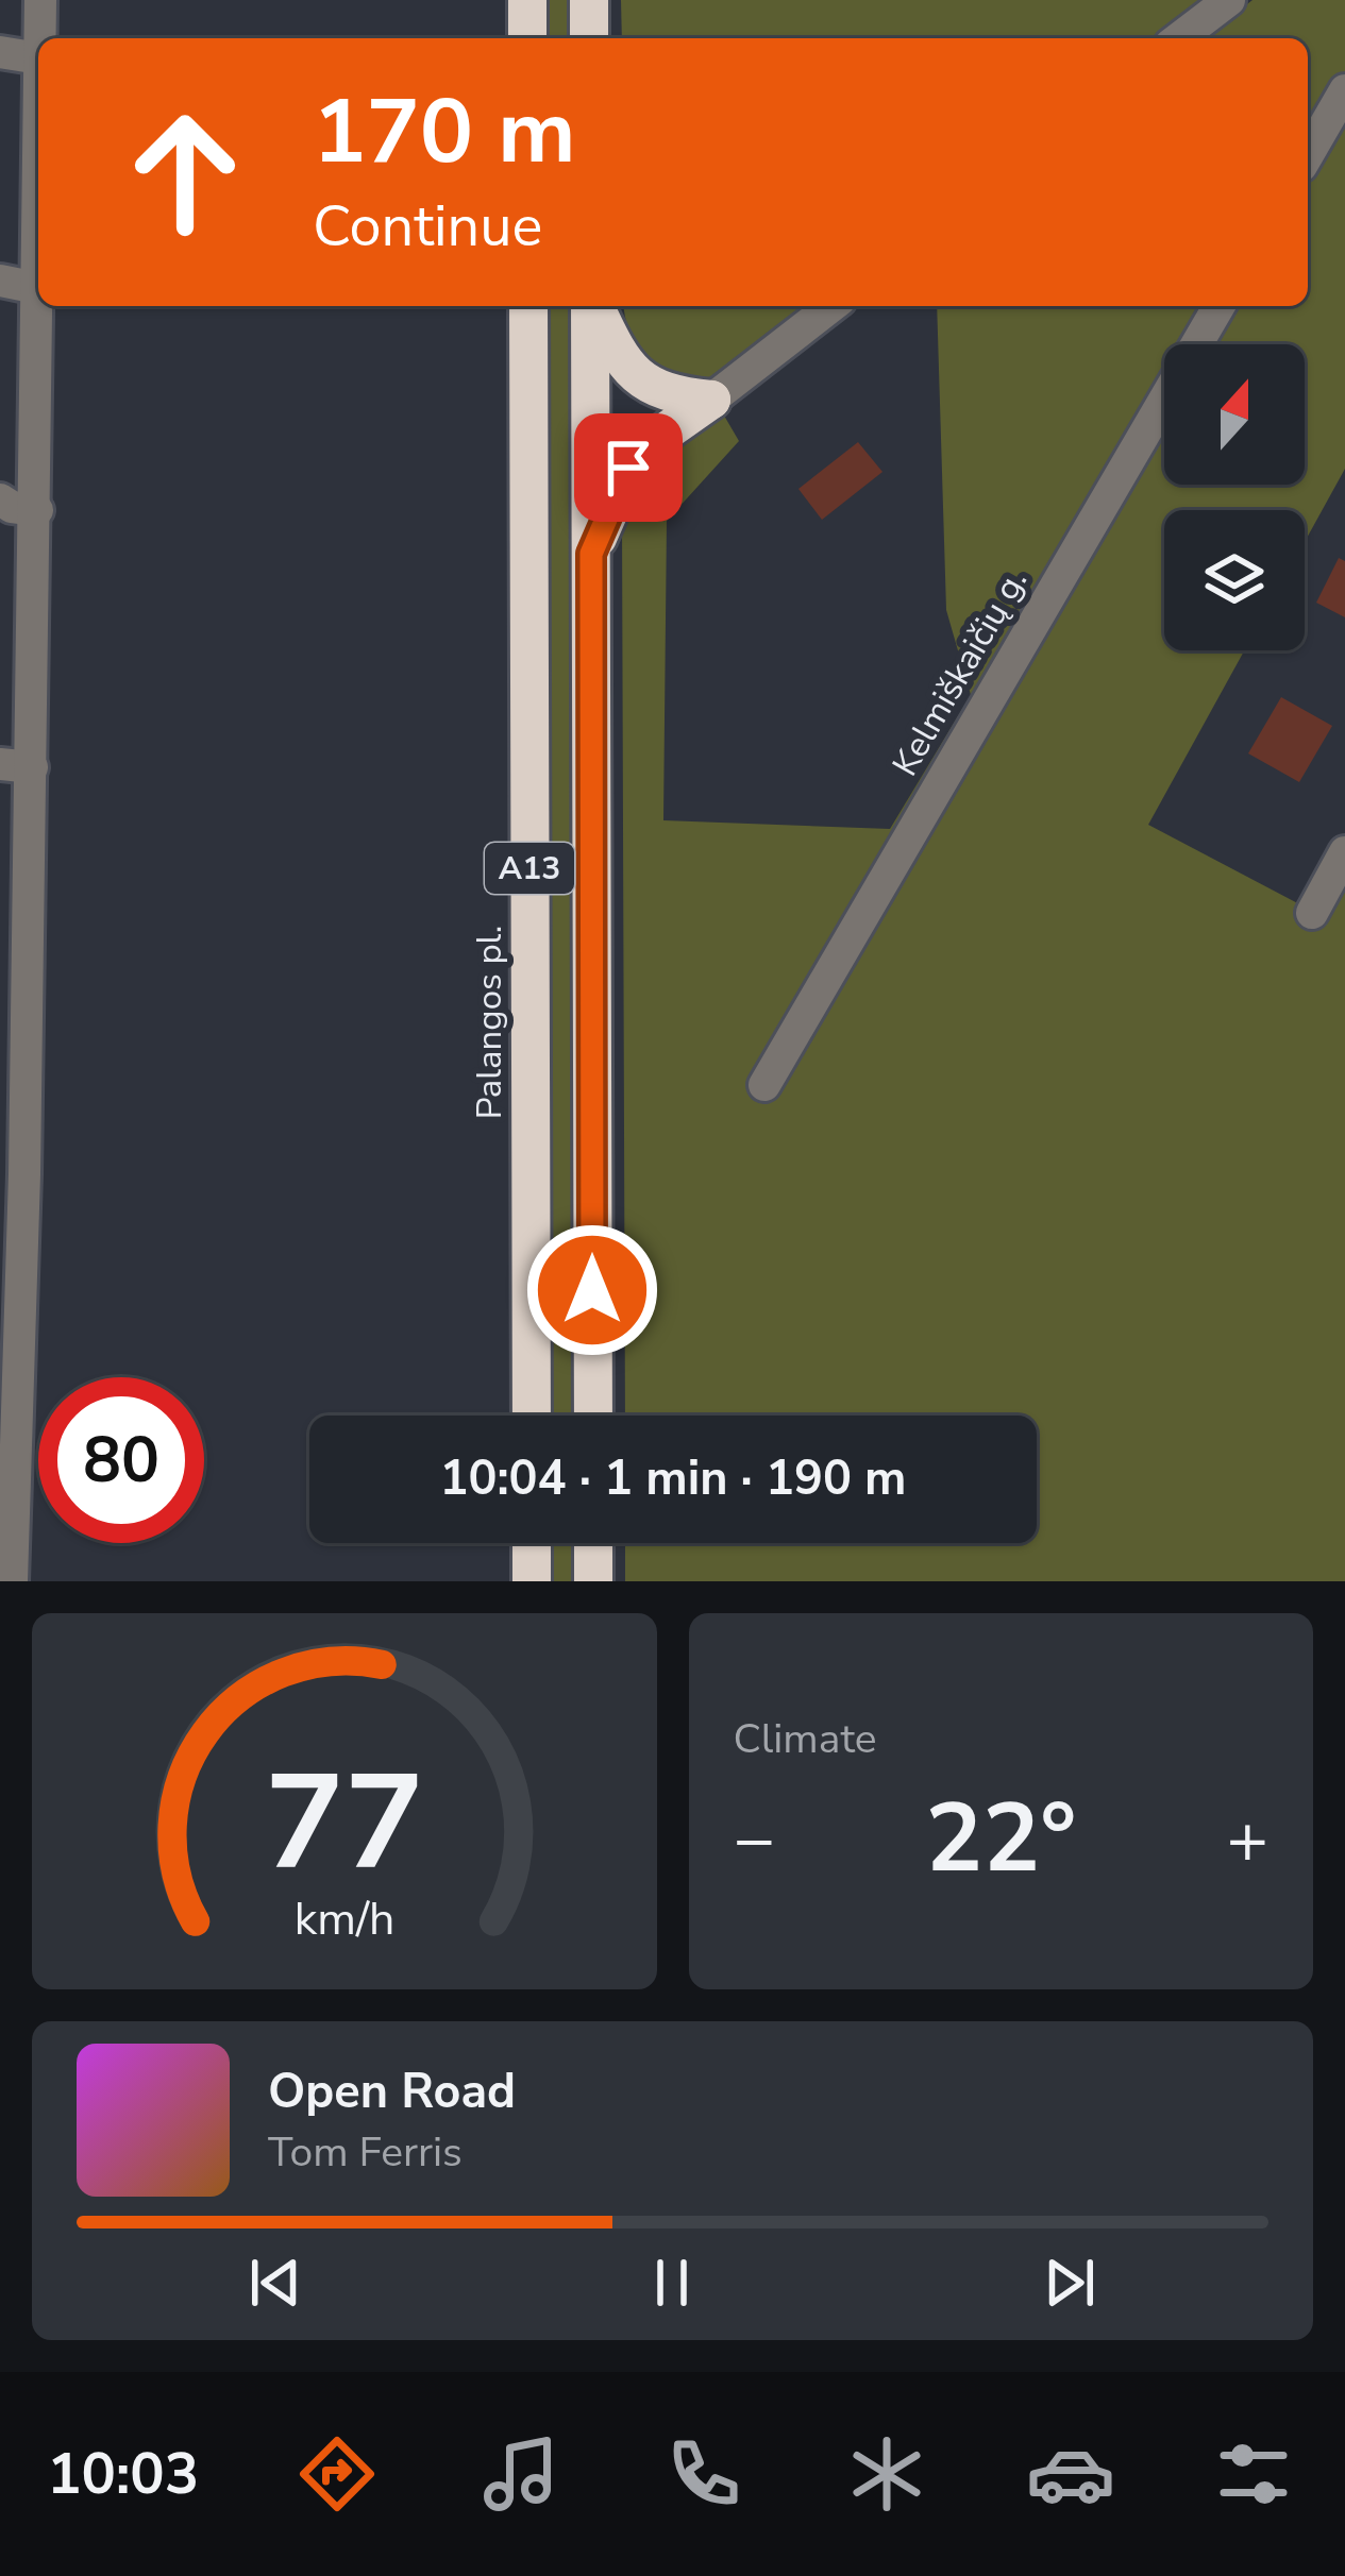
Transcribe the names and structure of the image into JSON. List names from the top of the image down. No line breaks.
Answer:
{"streets":{"highway":["A13","Palangos pl."],"street":["Kelmiškaičių g."]},"north":"top","page":{"turn":["170 m","Continue"],"limit":"80","trip":"10:04 · 1 min · 190 m","tile":"Climate","heat":["−","22°","+"],"song":["Open Road","Tom Ferris"],"tabs":"10:03","gauge":["77","km/h"]}}
